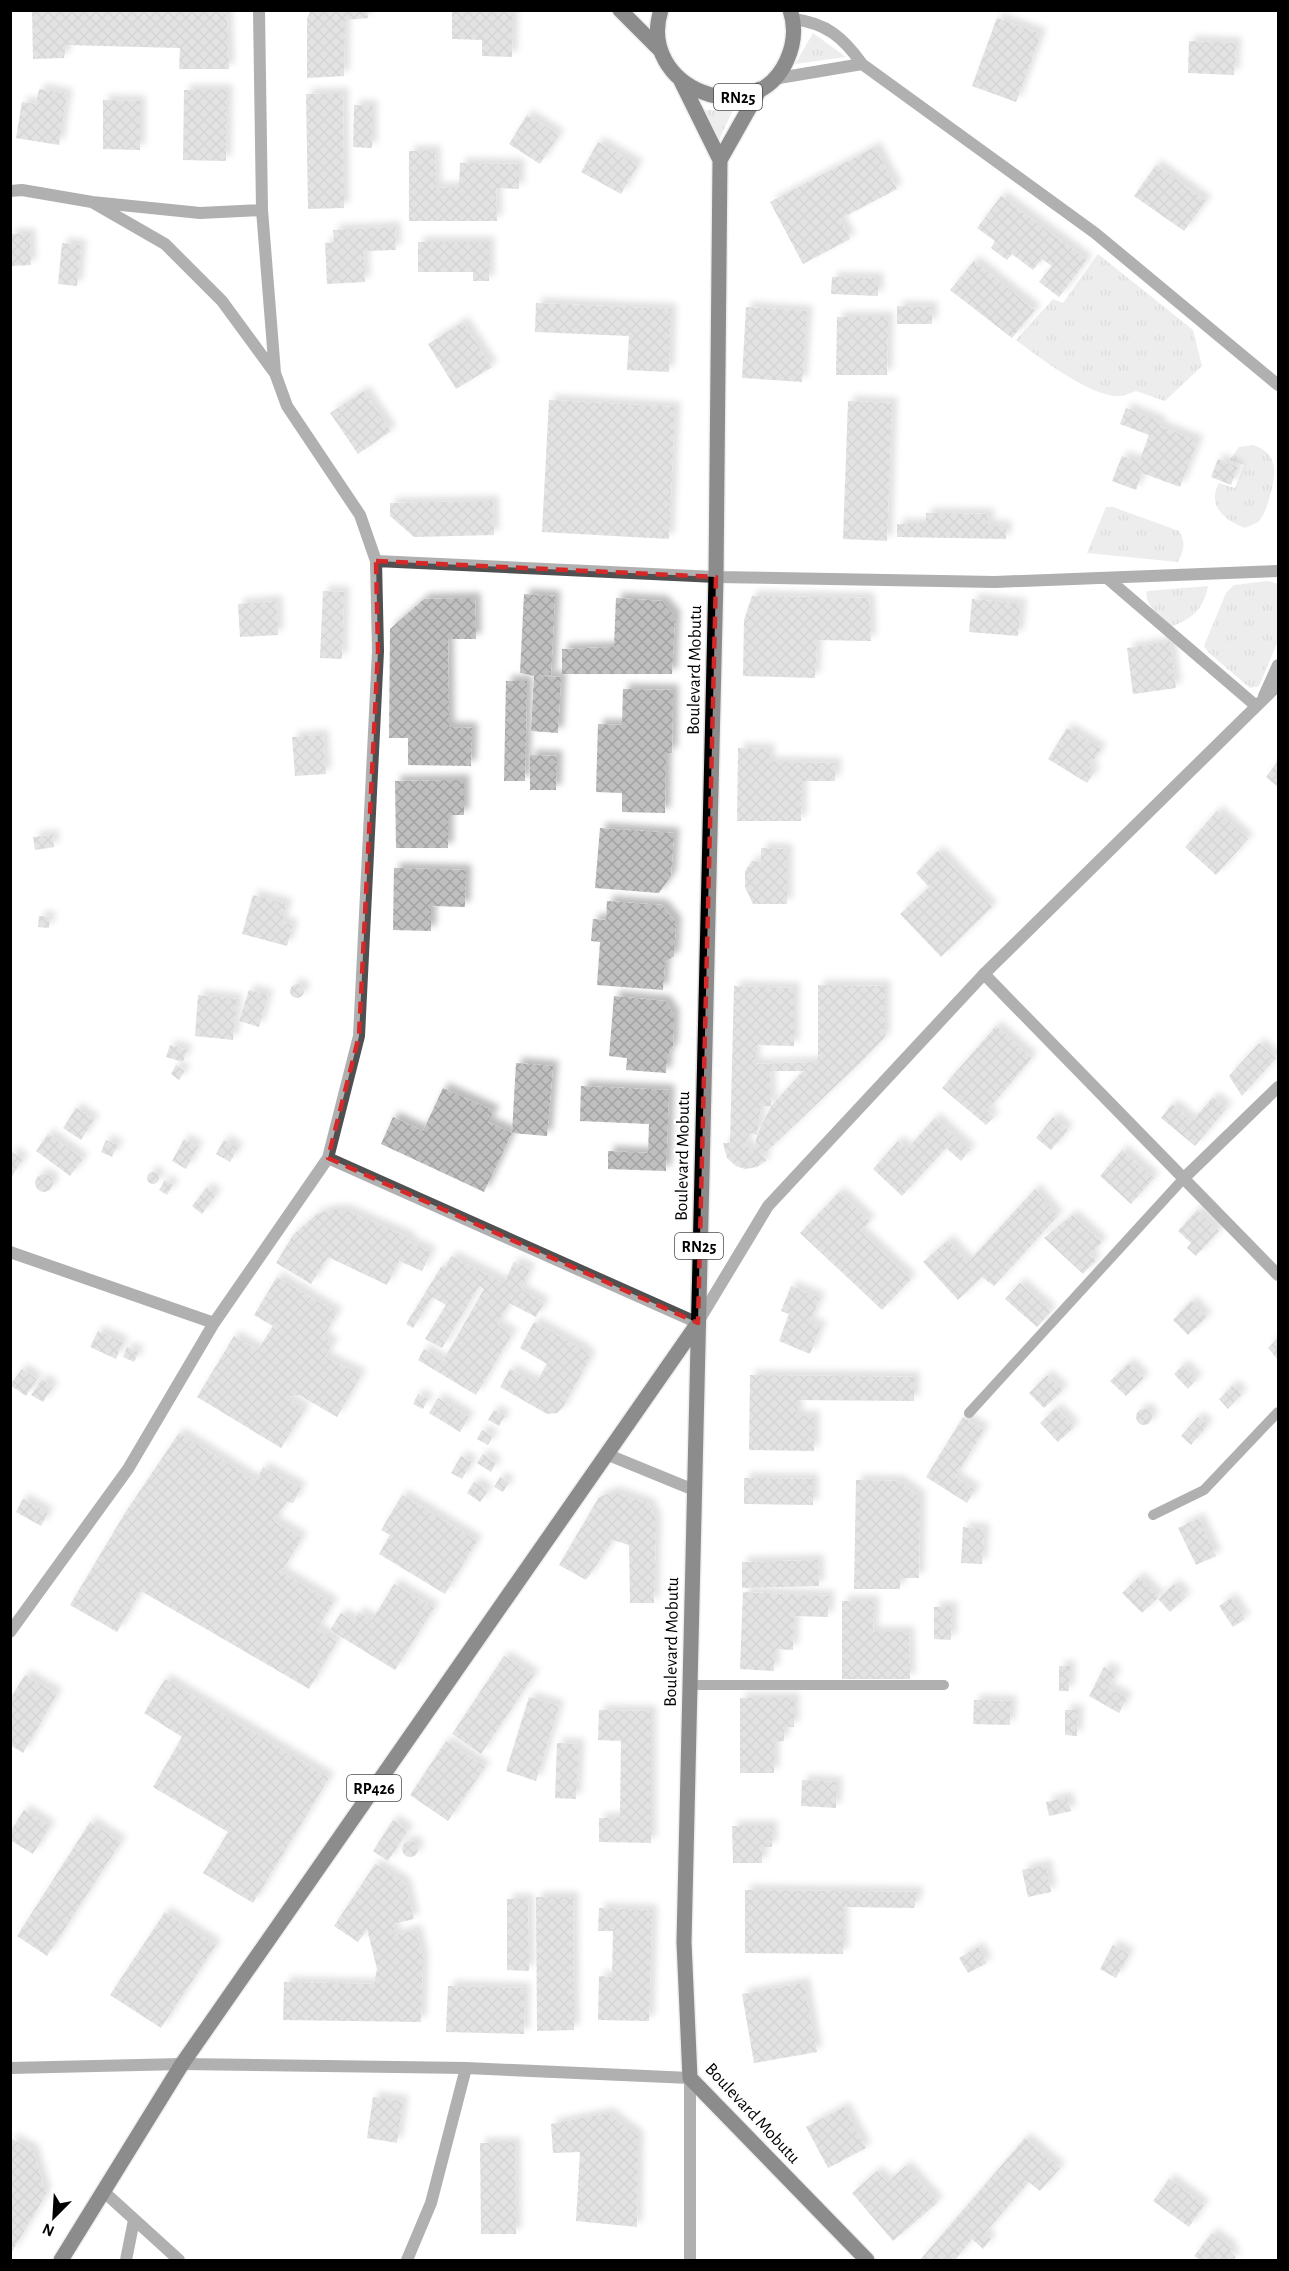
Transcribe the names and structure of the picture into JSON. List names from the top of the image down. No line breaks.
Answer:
{"streets":{"main road":["RN25","Boulevard Mobutu","RP426"]},"crossings":[["RN25","Boulevard Mobutu"],["Boulevard Mobutu","RP426"]],"north":"bottom left"}
